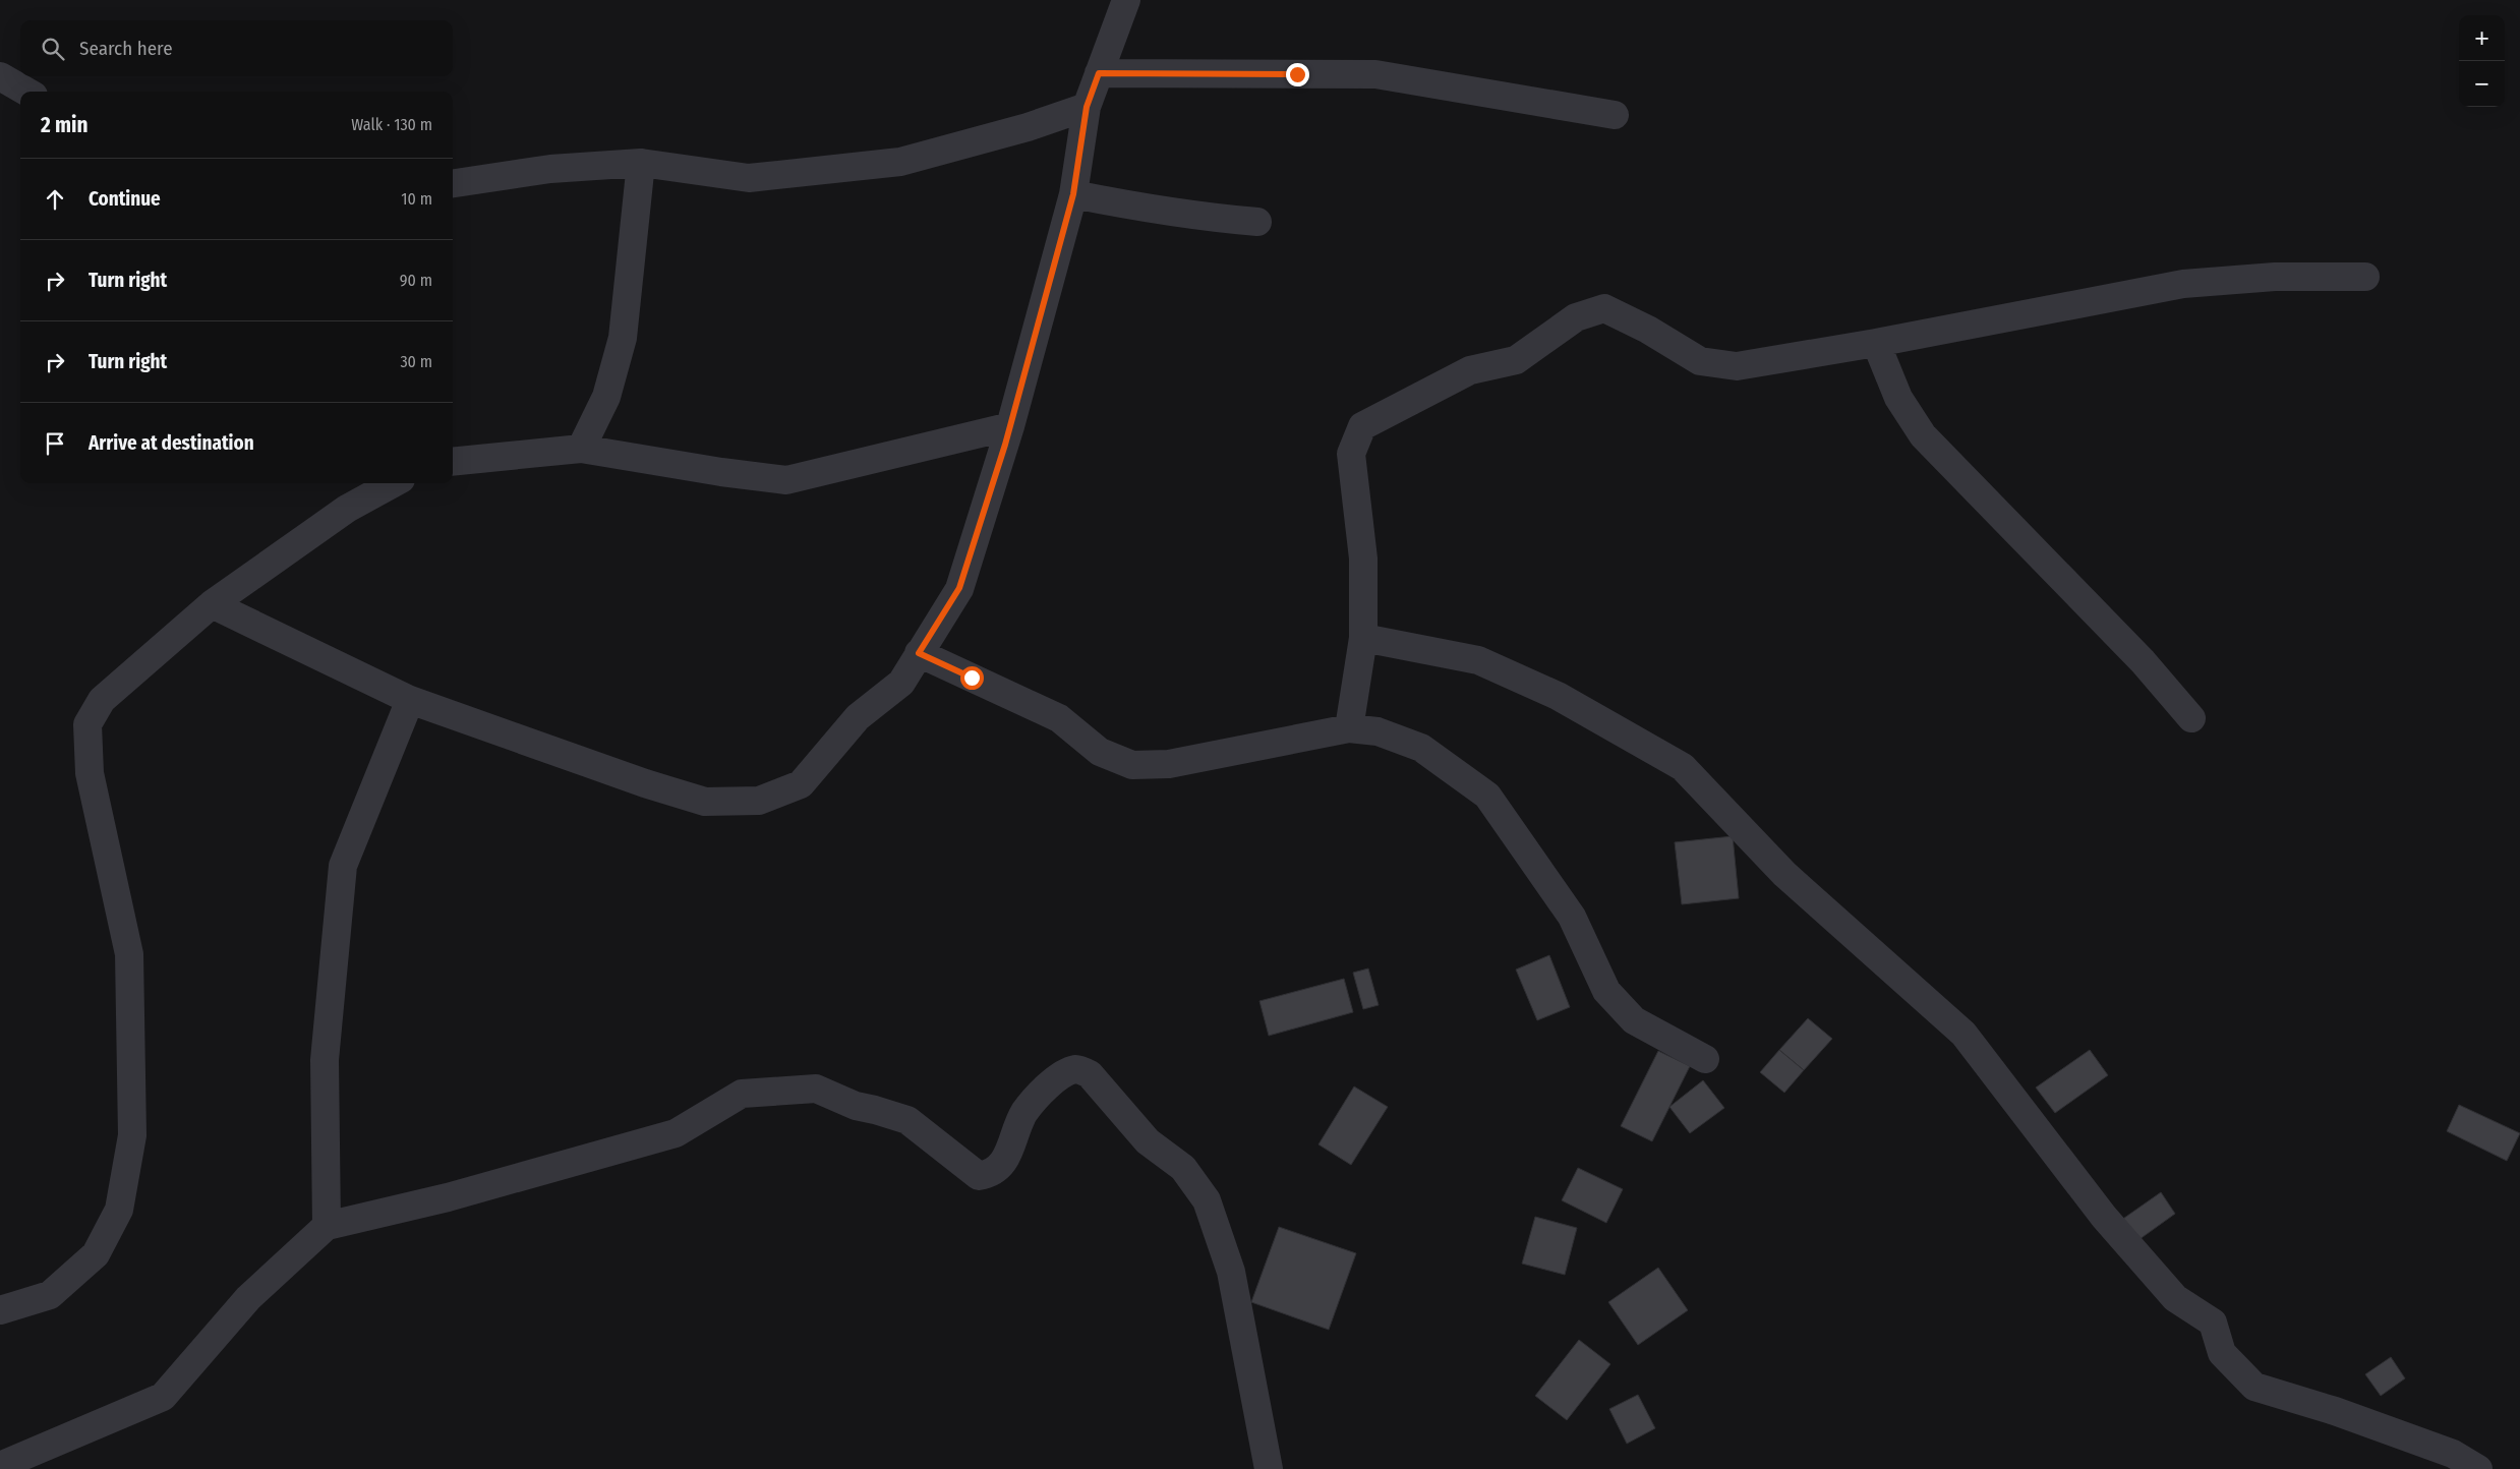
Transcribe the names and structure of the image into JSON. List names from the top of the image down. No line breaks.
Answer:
{"page":{"map_buttons":["+","−"],"search":"Search here","heading":["2 min","Walk · 130 m"],"list":[["Continue","10 m"],["Turn right","90 m"],["Turn right","30 m"],"Arrive at destination"]}}
